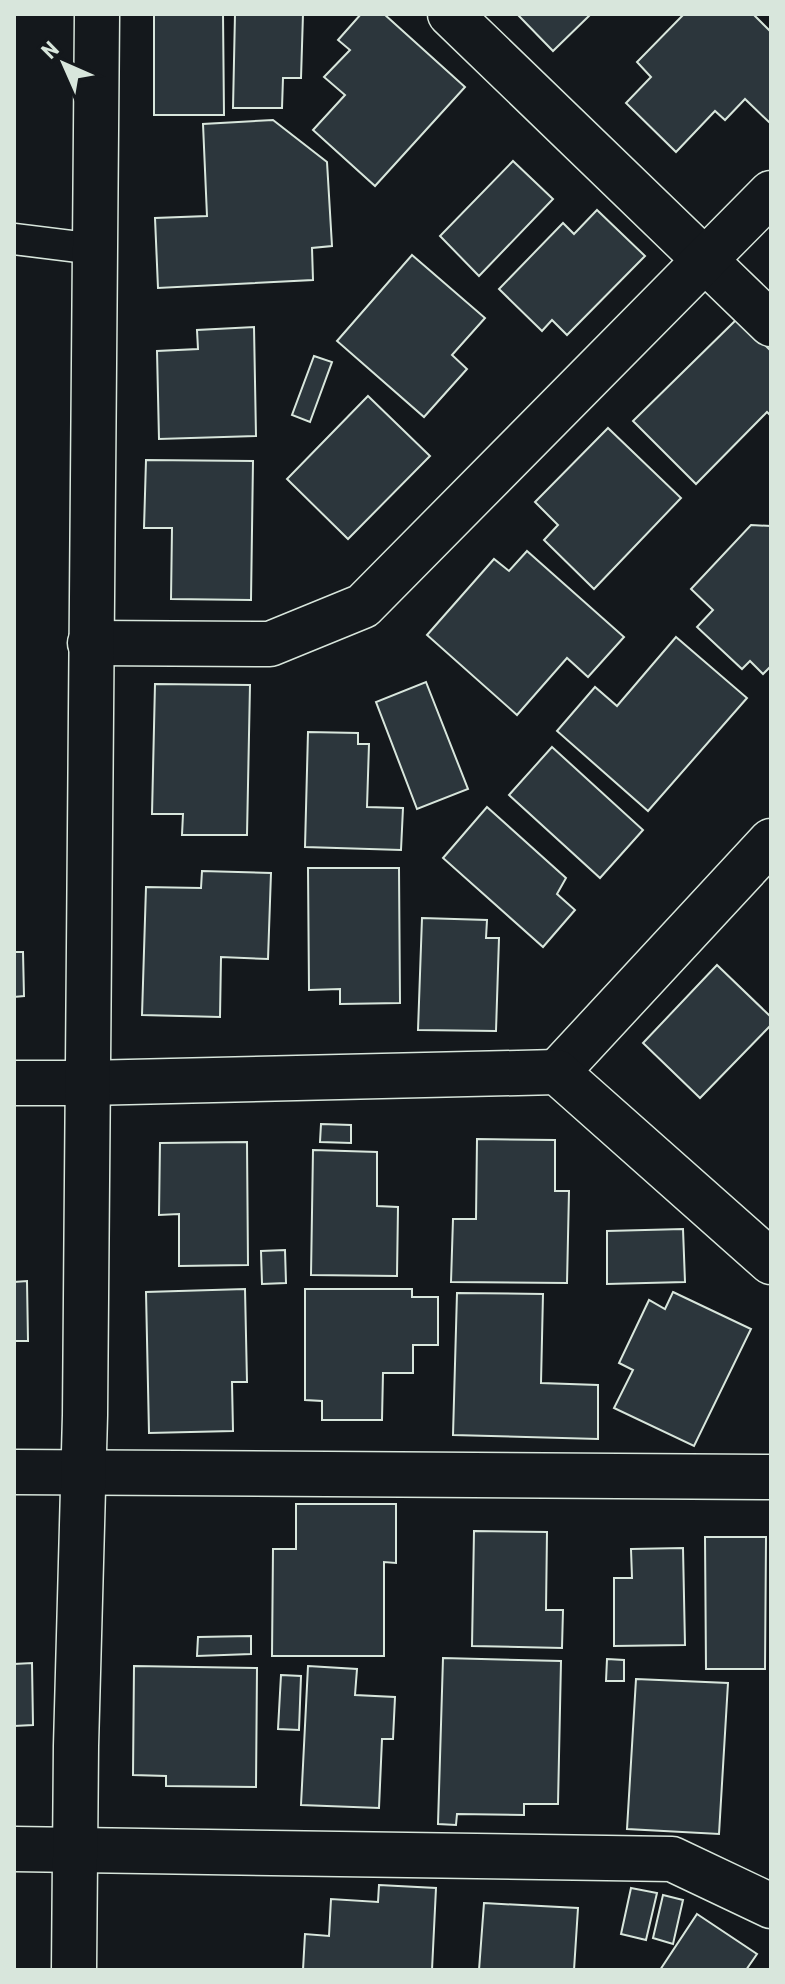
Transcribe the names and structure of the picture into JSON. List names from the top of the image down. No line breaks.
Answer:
{"north":"top left"}
